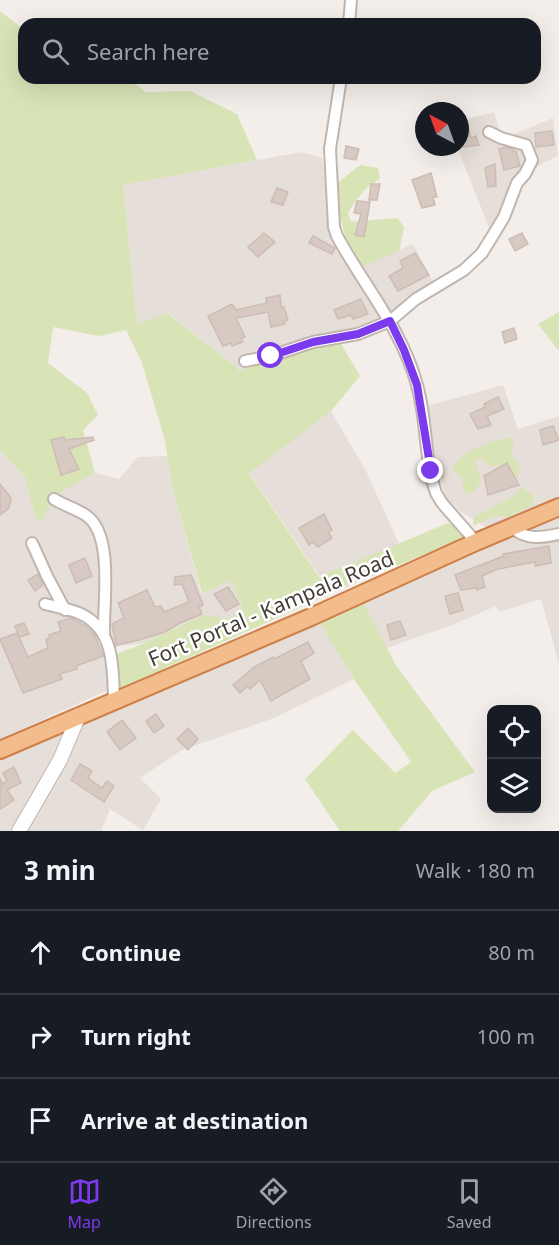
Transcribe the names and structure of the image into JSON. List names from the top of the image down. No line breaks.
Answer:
{"streets":{"highway":["Fort Portal - Kampala Road"]},"north":"top left","page":{"search":"Search here","heading":["3 min","Walk · 180 m"],"list":[["Continue","80 m"],["Turn right","100 m"],"Arrive at destination"],"nav":["Map","Directions","Saved"]}}
